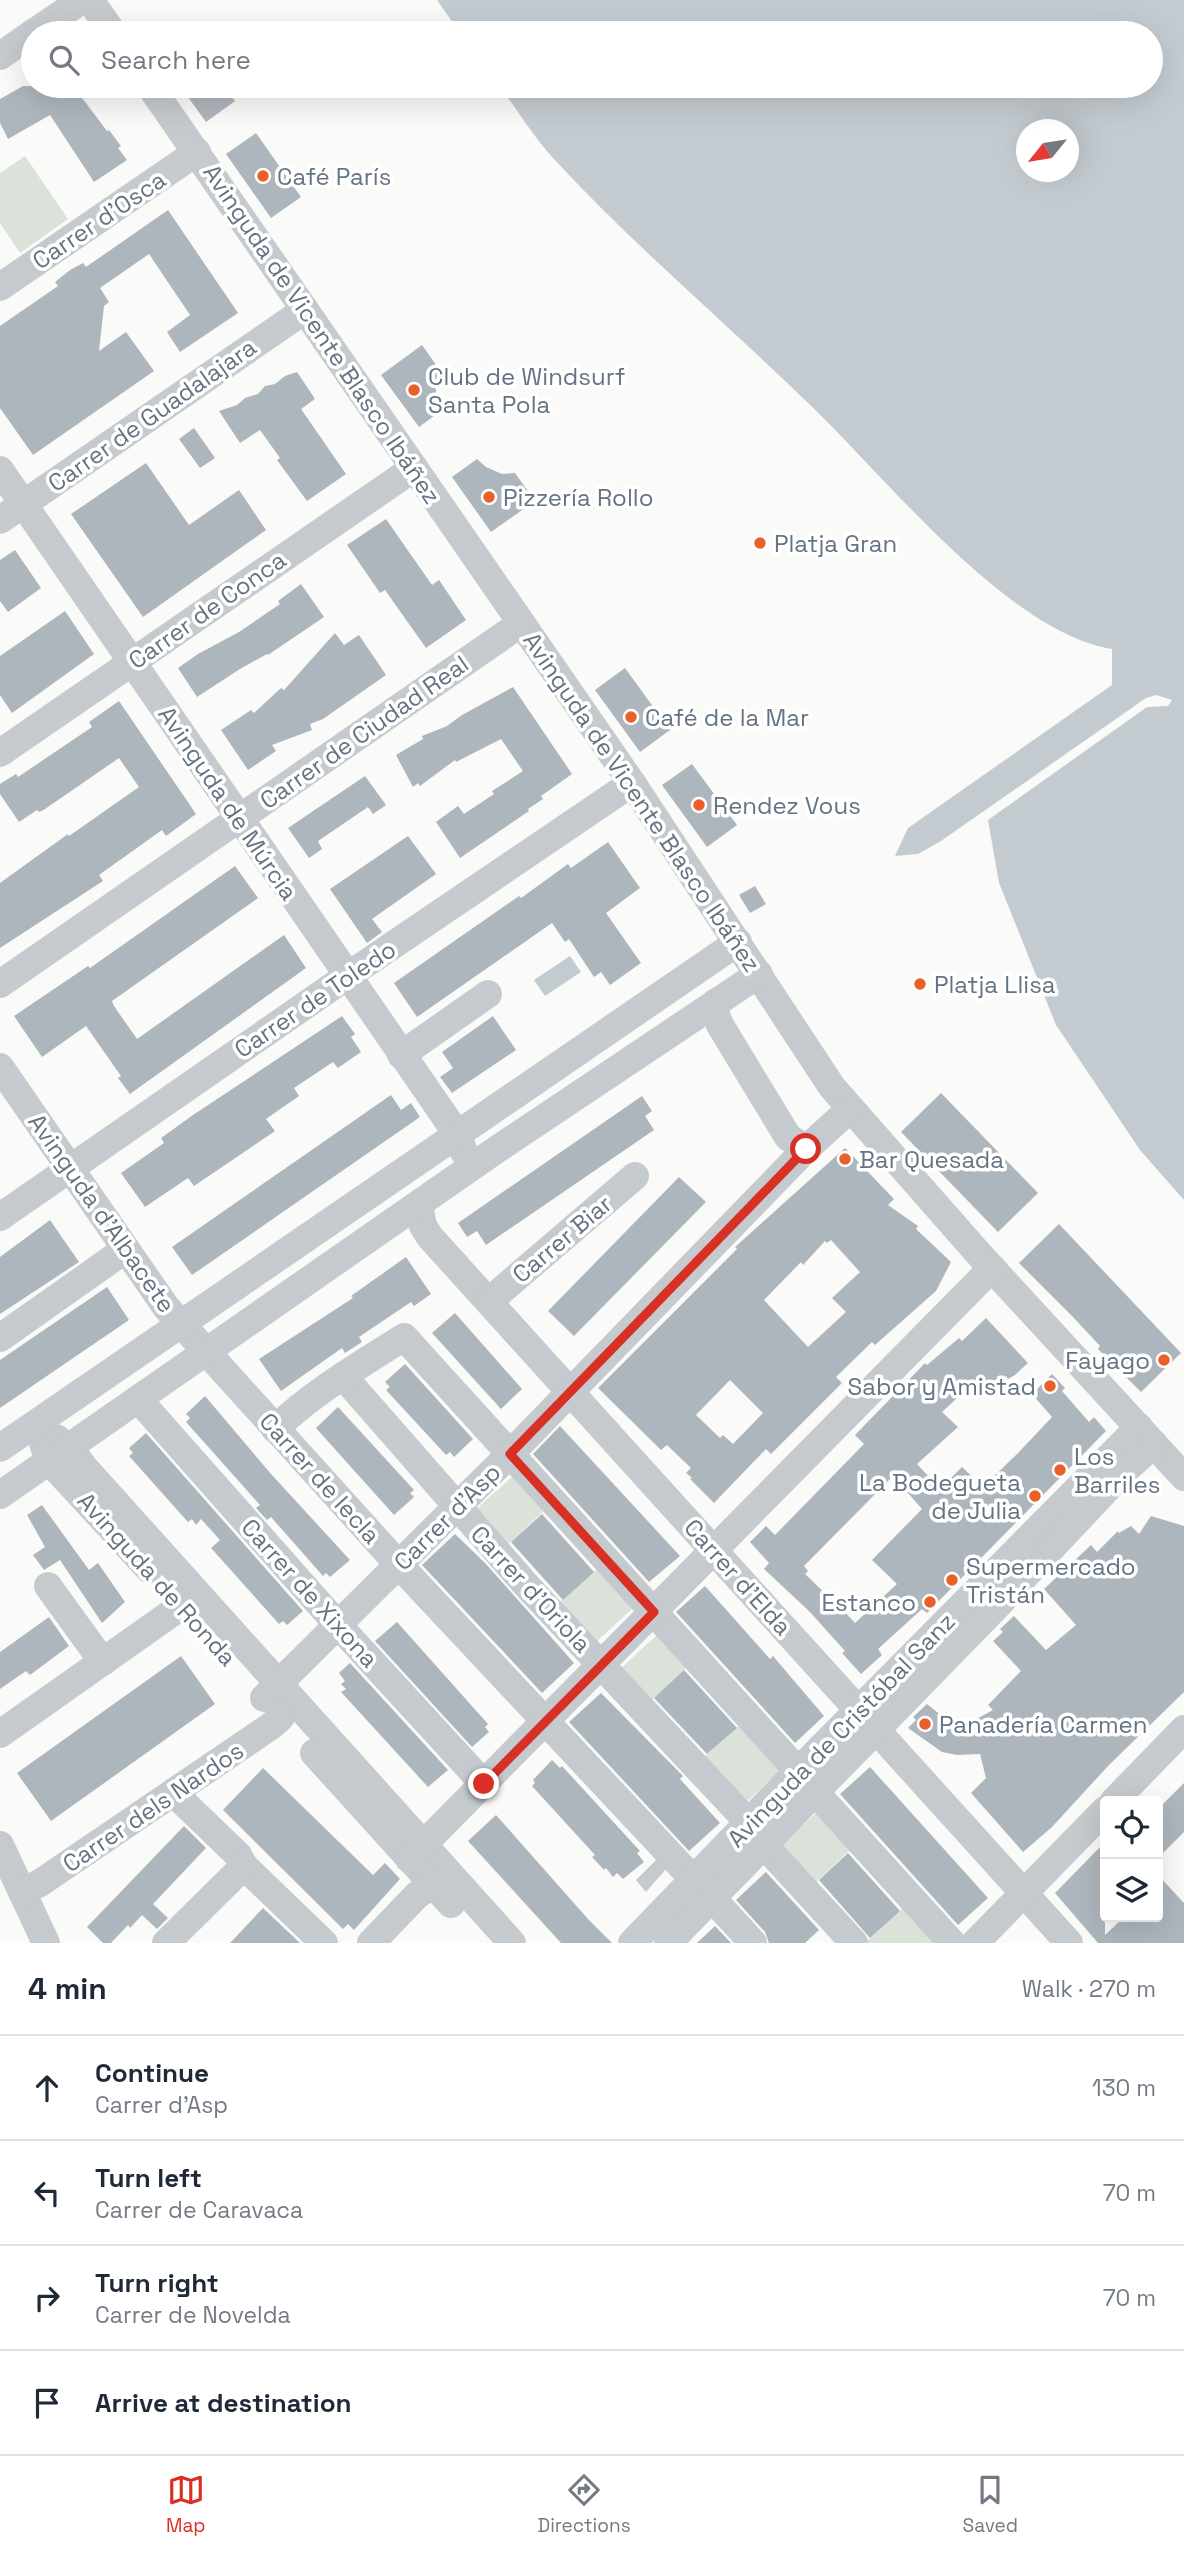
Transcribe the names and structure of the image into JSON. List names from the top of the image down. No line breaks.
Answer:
{"streets":{"street":["Carrer d'Osca","Avinguda de Vicente Blasco Ibáñez","Carrer de Guadalajara","Carrer de Conca","Carrer de Ciudad Real","Avinguda de Múrcia","Carrer de Toledo","Avinguda d'Albacete","Carrer Biar","Carrer de Iecla","Carrer d'Asp","Carrer d'Elda","Avinguda de Ronda","Carrer d'Oriola","Carrer de Xixona","Avinguda de Cristóbal Sanz","Carrer dels Nardos"]},"crossings":[["Carrer d'Osca","Avinguda de Vicente Blasco Ibáñez"],["Avinguda de Vicente Blasco Ibáñez","Carrer de Guadalajara"],["Avinguda de Vicente Blasco Ibáñez","Carrer de Conca"],["Avinguda de Vicente Blasco Ibáñez","Carrer de Ciudad Real"],["Avinguda de Vicente Blasco Ibáñez","Carrer de Toledo"],["Avinguda de Vicente Blasco Ibáñez","Carrer d'Asp"],["Avinguda de Vicente Blasco Ibáñez","Avinguda de Cristóbal Sanz"],["Carrer de Guadalajara","Avinguda de Múrcia"],["Carrer de Conca","Avinguda de Múrcia"],["Carrer de Ciudad Real","Avinguda de Múrcia"],["Avinguda de Múrcia","Carrer de Toledo"],["Carrer de Toledo","Avinguda d'Albacete"],["Avinguda d'Albacete","Carrer de Iecla"],["Carrer Biar","Carrer d'Elda"],["Carrer de Iecla","Carrer d'Asp"],["Carrer de Iecla","Avinguda de Cristóbal Sanz"],["Carrer d'Asp","Carrer d'Elda"],["Carrer d'Asp","Avinguda de Ronda"],["Carrer d'Asp","Carrer d'Oriola"],["Carrer d'Asp","Carrer de Xixona"],["Carrer d'Asp","Carrer dels Nardos"],["Carrer d'Elda","Avinguda de Cristóbal Sanz"],["Avinguda de Ronda","Carrer dels Nardos"],["Carrer d'Oriola","Avinguda de Cristóbal Sanz"]],"places":["Café París","Club de Windsurf Santa Pola","Pizzería Rollo","Platja Gran","Café de la Mar","Rendez Vous","Platja Llisa","Bar Quesada","Fayago","Sabor y Amistad","Los Barriles","La Bodegueta de Julia","Supermercado Tristán","Estanco","Panadería Carmen"],"north":"bottom left","page":{"search":"Search here","heading":["4 min","Walk · 270 m"],"list":[["Continue","Carrer d'Asp","130 m"],["Turn left","Carrer de Caravaca","70 m"],["Turn right","Carrer de Novelda","70 m"],"Arrive at destination"],"nav":["Map","Directions","Saved"]}}
